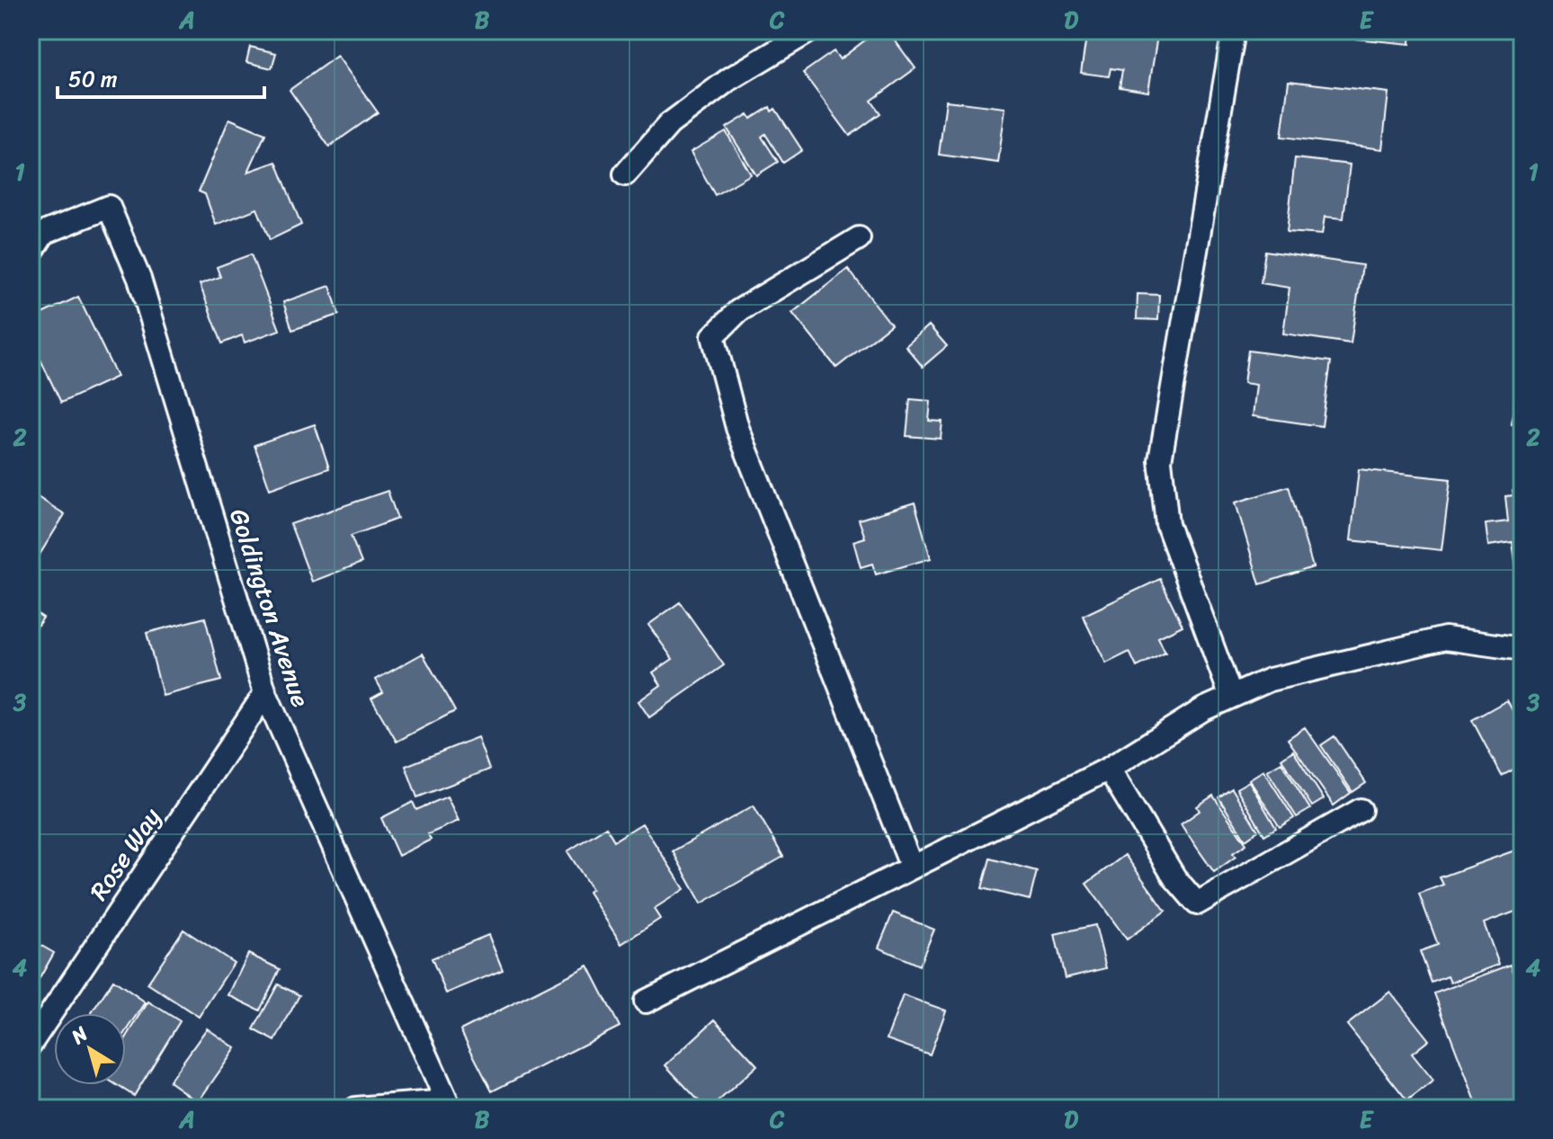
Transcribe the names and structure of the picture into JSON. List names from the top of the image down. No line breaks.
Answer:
{"streets":{"street":["Goldington Avenue","Rose Way"]},"crossings":[["Goldington Avenue","Rose Way"]],"scale_bar":"50 m","north":"top left","grid":{"columns":["A","B","C","D","E"],"rows":["1","2","3","4"]}}
